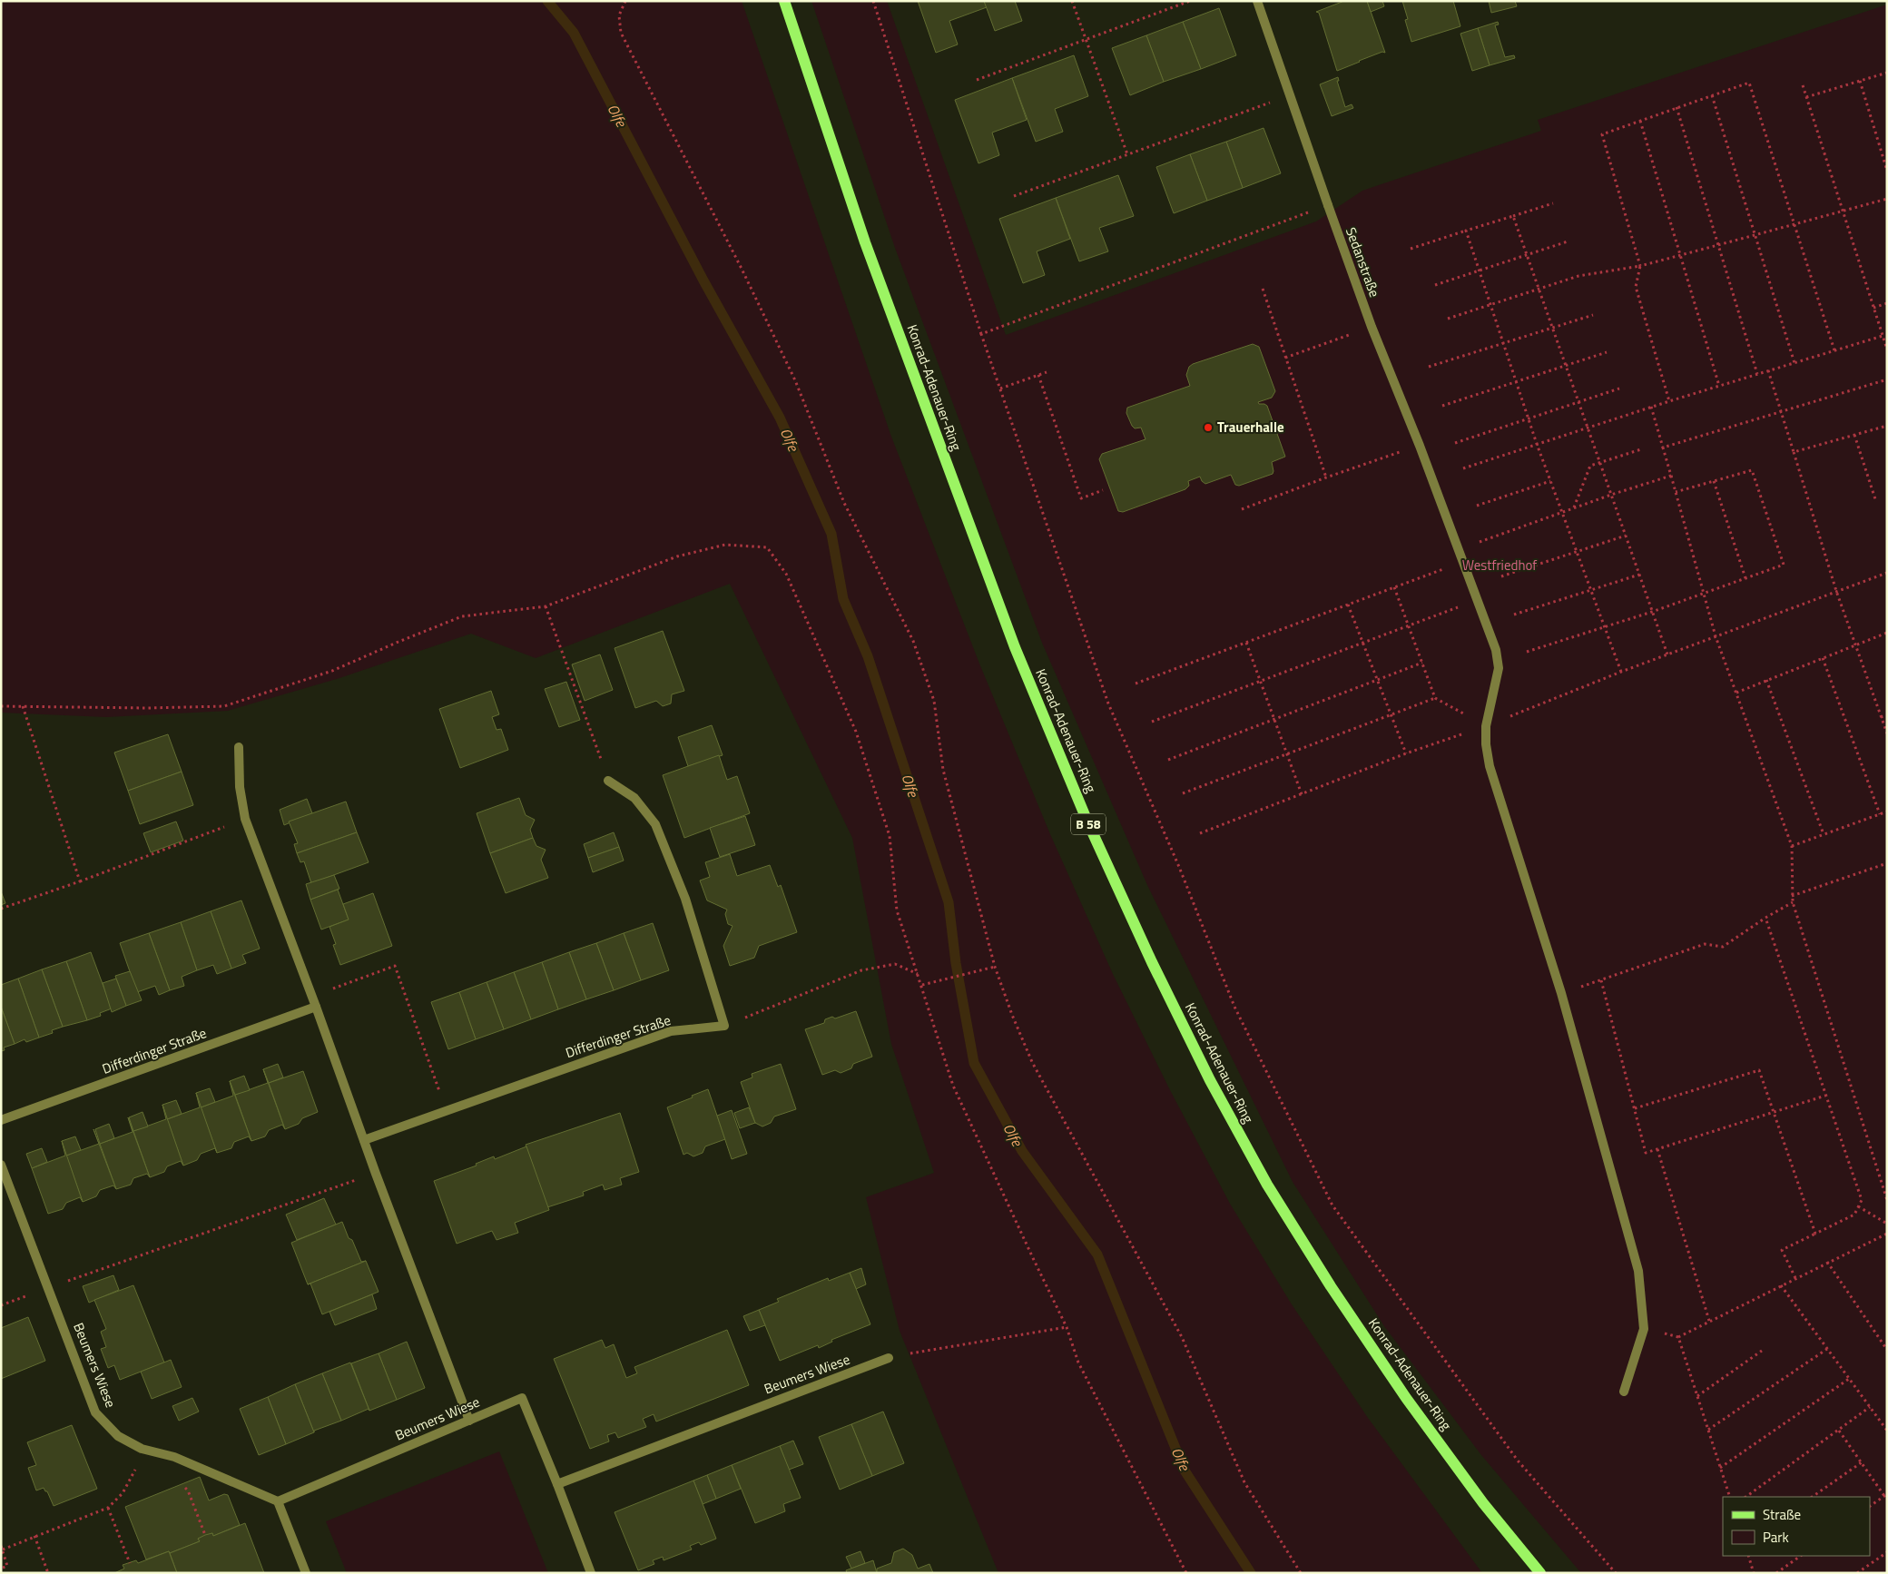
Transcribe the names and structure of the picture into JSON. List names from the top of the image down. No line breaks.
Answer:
{"streets":{"main road":["Konrad-Adenauer-Ring","B 58"],"street":["Sedanstraße","Differdinger Straße","Beumers Wiese"]},"water":["Olfe"],"parks":["Westfriedhof"],"places":["Trauerhalle"],"legend":["Straße","Park"]}
